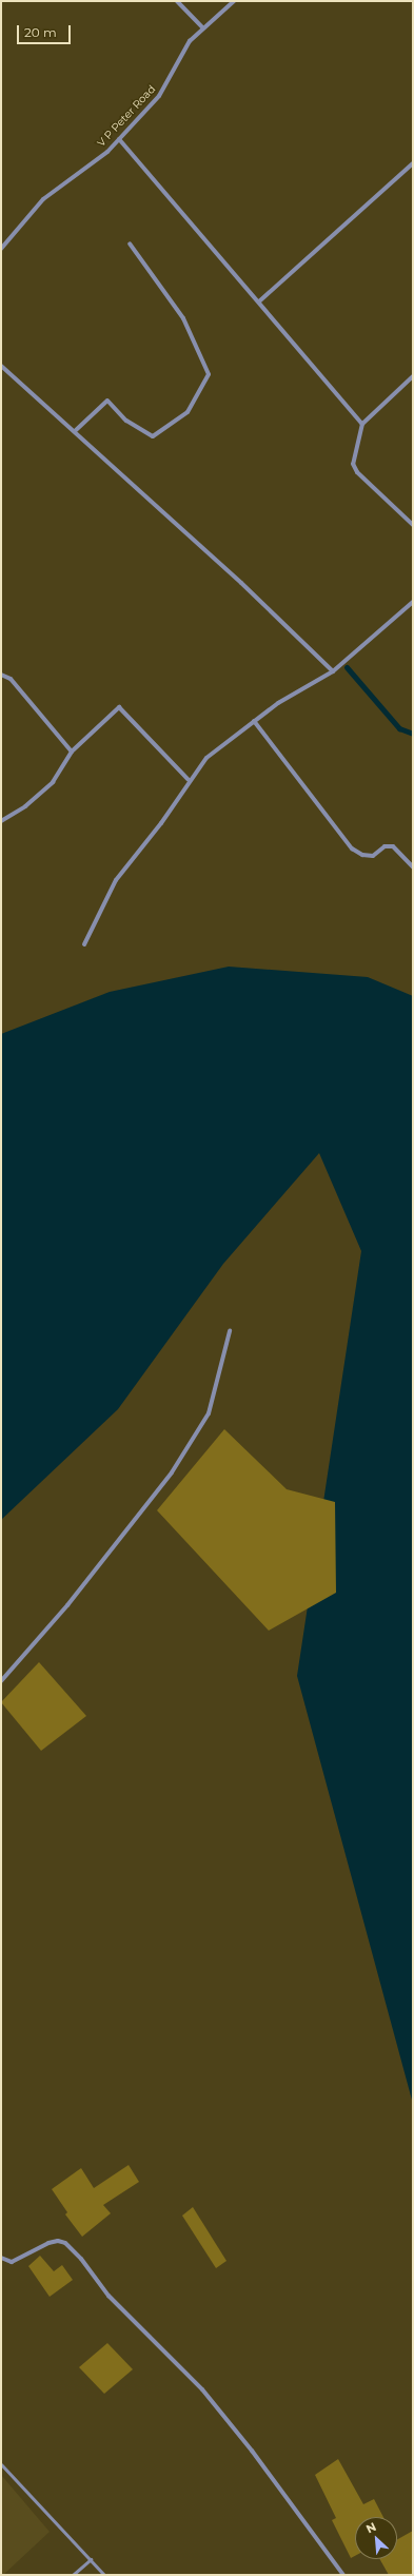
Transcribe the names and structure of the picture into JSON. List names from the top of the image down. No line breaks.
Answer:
{"streets":{"street":["V P Peter Road"]},"scale_bar":"20 m","north":"top left"}
